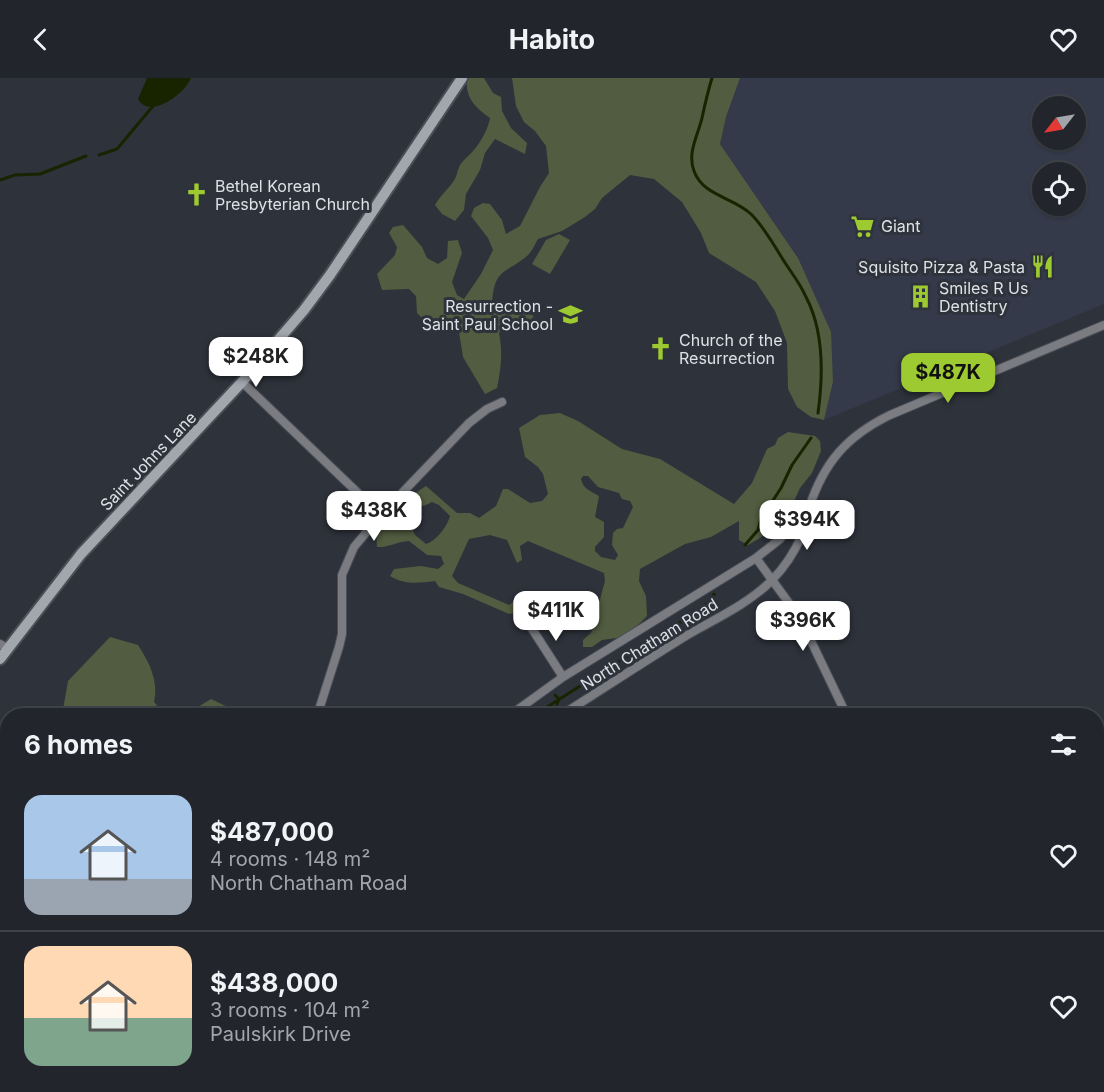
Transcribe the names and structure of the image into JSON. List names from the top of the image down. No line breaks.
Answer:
{"streets":{"street":["Saint Johns Lane","North Chatham Road"]},"places":{"church":["Bethel Korean Presbyterian Church","Church of the Resurrection"],"supermarket":["Giant"],"restaurant":["Squisito Pizza & Pasta"],"building":["Smiles R Us Dentistry"],"school or university":["Resurrection - Saint Paul School"]},"north":"bottom left","page":{"header":"Habito","price":["$248K","$487K","$438K","$394K","$411K","$396K"],"heading":"6 homes","list":[{"name":"$487,000","note":"4 rooms · 148 m² · North Chatham Road"},{"name":"$438,000","note":"3 rooms · 104 m² · Paulskirk Drive"}]}}
